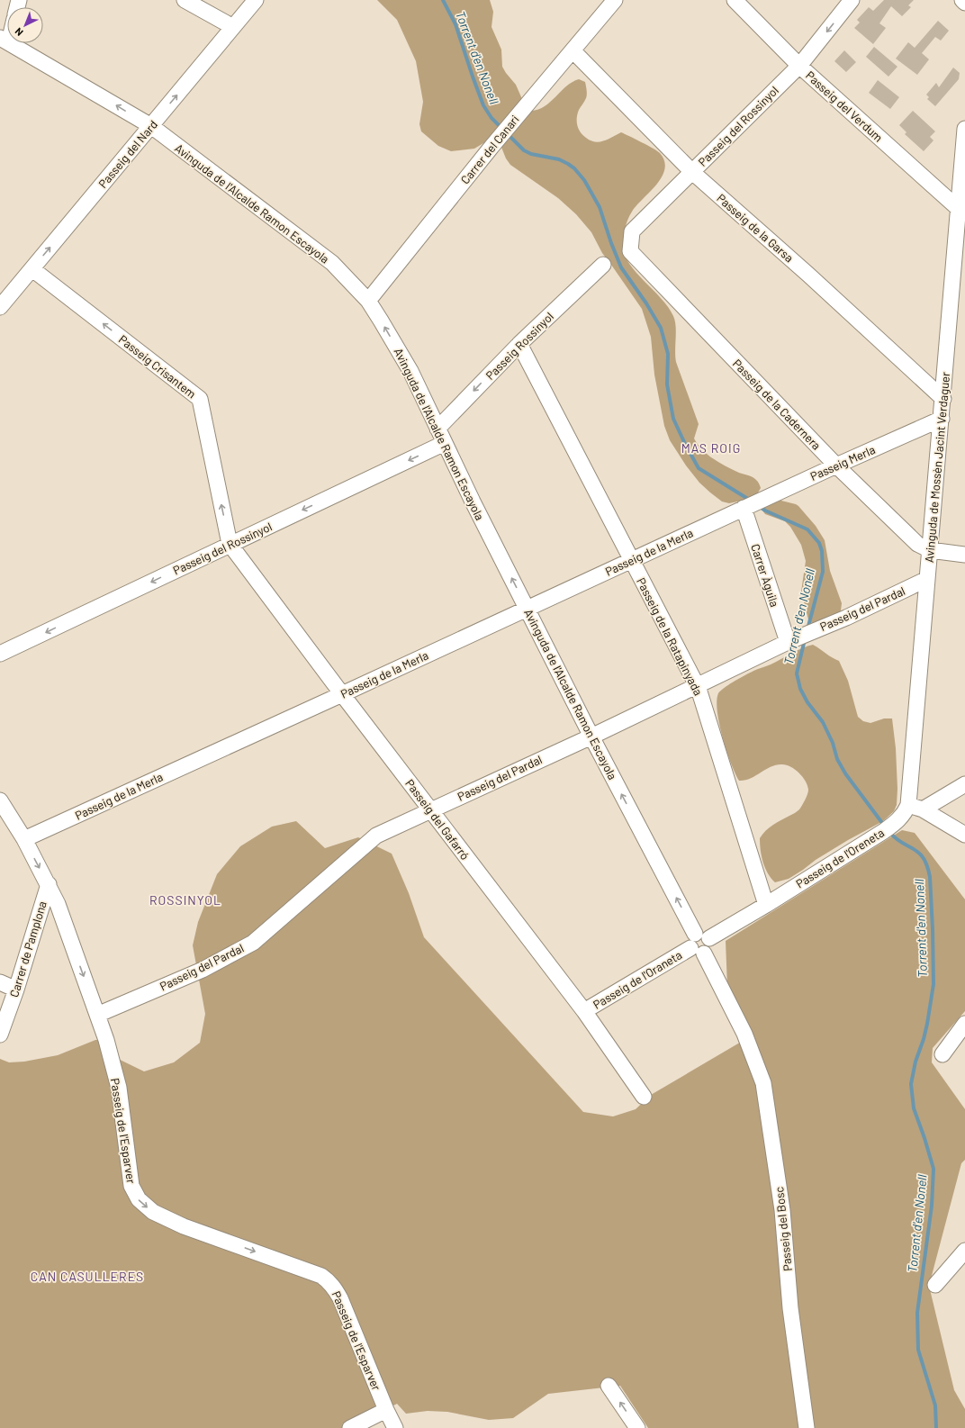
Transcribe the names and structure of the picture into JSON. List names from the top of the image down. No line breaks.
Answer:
{"streets":{"street":["Passeig del Verdum","Passeig del Rossinyol","Carrer del Canari","Passeig del Nard","Avinguda de l'Alcalde Ramon Escayola","Passeig de la Garsa","Passeig Rossinyol","Passeig Crisantem","Passeig de la Cadernera","Passeig Merla","Avinguda de Mossèn Jacint Verdaguer","Passeig de la Merla","Carrer Àguila","Passeig del Pardal","Passeig de la Ratapinyada","Passeig del Gafarró","Passeig de l'Oreneta","Carrer de Pamplona","Passeig de l'Oraneta","Passeig de l'Esparver","Passeig del Bosc"]},"crossings":[["Passeig del Verdum","Passeig del Rossinyol"],["Passeig del Verdum","Avinguda de Mossèn Jacint Verdaguer"],["Passeig del Rossinyol","Avinguda de l'Alcalde Ramon Escayola"],["Passeig del Rossinyol","Passeig de la Garsa"],["Passeig del Rossinyol","Passeig Crisantem"],["Passeig del Rossinyol","Passeig de la Cadernera"],["Passeig del Rossinyol","Passeig del Gafarró"],["Carrer del Canari","Avinguda de l'Alcalde Ramon Escayola"],["Carrer del Canari","Passeig de la Garsa"],["Passeig del Nard","Avinguda de l'Alcalde Ramon Escayola"],["Passeig del Nard","Passeig Crisantem"],["Avinguda de l'Alcalde Ramon Escayola","Passeig Rossinyol"],["Avinguda de l'Alcalde Ramon Escayola","Passeig de la Merla"],["Avinguda de l'Alcalde Ramon Escayola","Passeig del Pardal"],["Avinguda de l'Alcalde Ramon Escayola","Passeig de l'Oreneta"],["Passeig de la Garsa","Avinguda de Mossèn Jacint Verdaguer"],["Passeig Rossinyol","Passeig de la Ratapinyada"],["Passeig Crisantem","Passeig del Gafarró"],["Passeig de la Cadernera","Passeig Merla"],["Passeig de la Cadernera","Avinguda de Mossèn Jacint Verdaguer"],["Passeig Merla","Avinguda de Mossèn Jacint Verdaguer"],["Passeig Merla","Passeig de la Merla"],["Passeig Merla","Carrer Àguila"],["Avinguda de Mossèn Jacint Verdaguer","Passeig del Pardal"],["Avinguda de Mossèn Jacint Verdaguer","Passeig de l'Oreneta"],["Passeig de la Merla","Carrer Àguila"],["Passeig de la Merla","Passeig de la Ratapinyada"],["Passeig de la Merla","Passeig del Gafarró"],["Passeig de la Merla","Passeig de l'Esparver"],["Carrer Àguila","Passeig del Pardal"],["Passeig del Pardal","Passeig de la Ratapinyada"],["Passeig del Pardal","Passeig del Gafarró"],["Passeig del Pardal","Passeig de l'Esparver"],["Passeig de la Ratapinyada","Passeig de l'Oreneta"],["Passeig del Gafarró","Passeig de l'Oraneta"],["Carrer de Pamplona","Passeig de l'Esparver"],["Passeig de l'Oraneta","Passeig del Bosc"]],"one_way":["Passeig del Rossinyol","Passeig del Nard","Avinguda de l'Alcalde Ramon Escayola","Passeig Rossinyol","Passeig Crisantem","Passeig de l'Esparver"],"districts":["MAS ROIG","ROSSINYOL","CAN CASULLERES"],"water":["Torrent d'en Nonell"],"north":"bottom left"}
